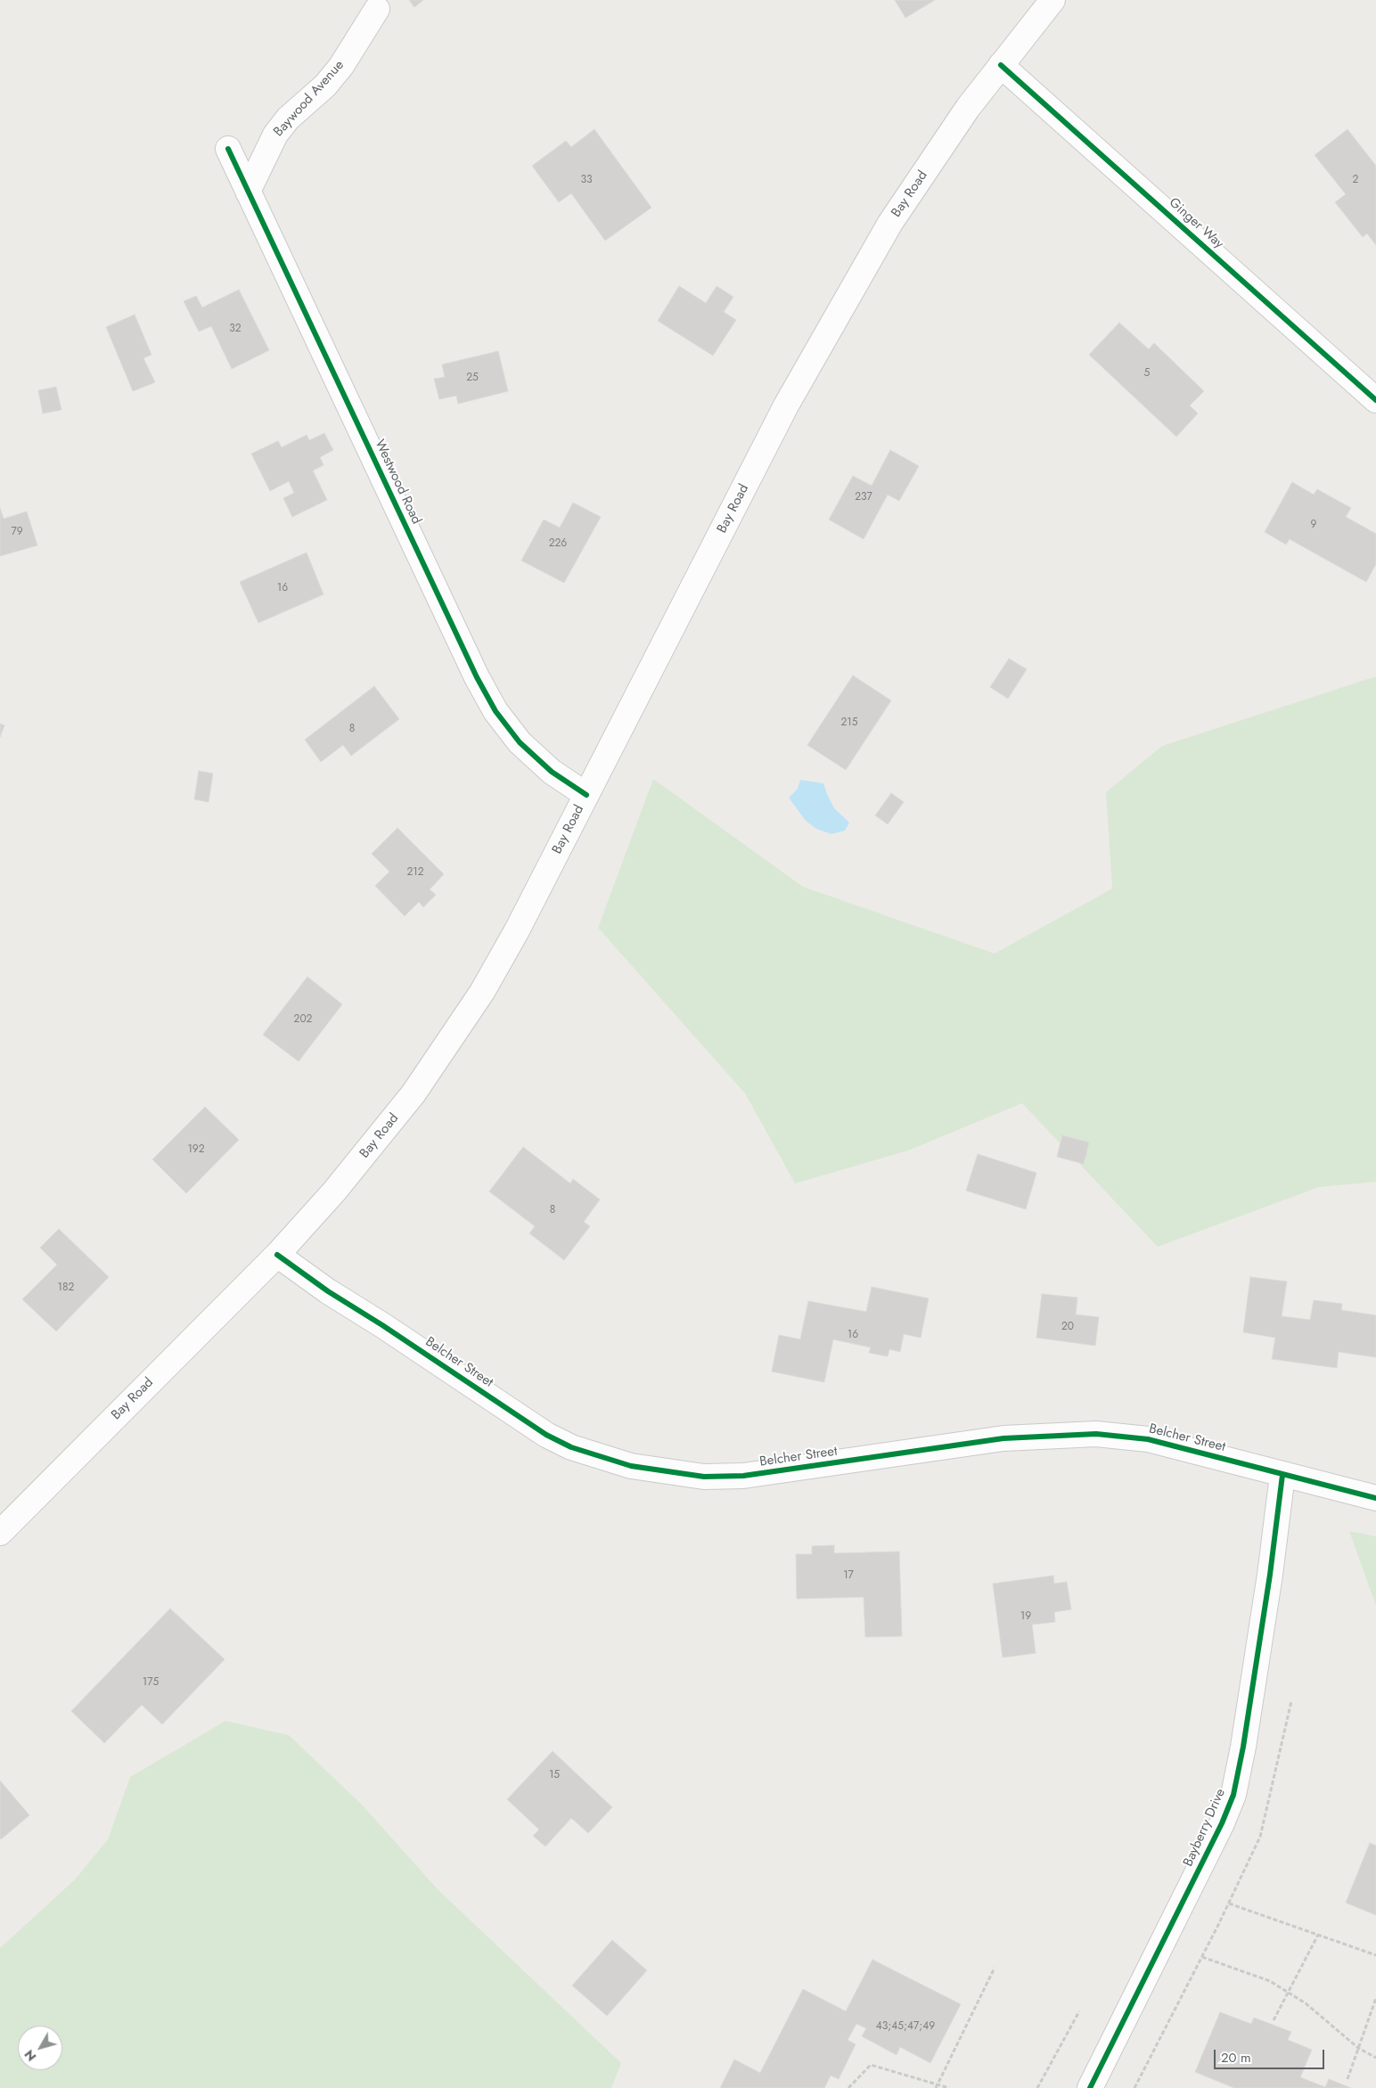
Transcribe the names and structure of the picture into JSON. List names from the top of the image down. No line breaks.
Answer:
{"streets":{"street":["Baywood Avenue","Bay Road","Ginger Way","Westwood Road","Belcher Street","Bayberry Drive"]},"crossings":[["Baywood Avenue","Westwood Road"],["Bay Road","Ginger Way"],["Bay Road","Westwood Road"],["Bay Road","Belcher Street"],["Belcher Street","Bayberry Drive"]],"house_numbers":["33","2","32","5","25","237","9","79","226","16","215","8","212","202","192","8","182","20","16","17","19","175","15","43;45;47;49"],"scale_bar":"20 m","north":"bottom left"}
